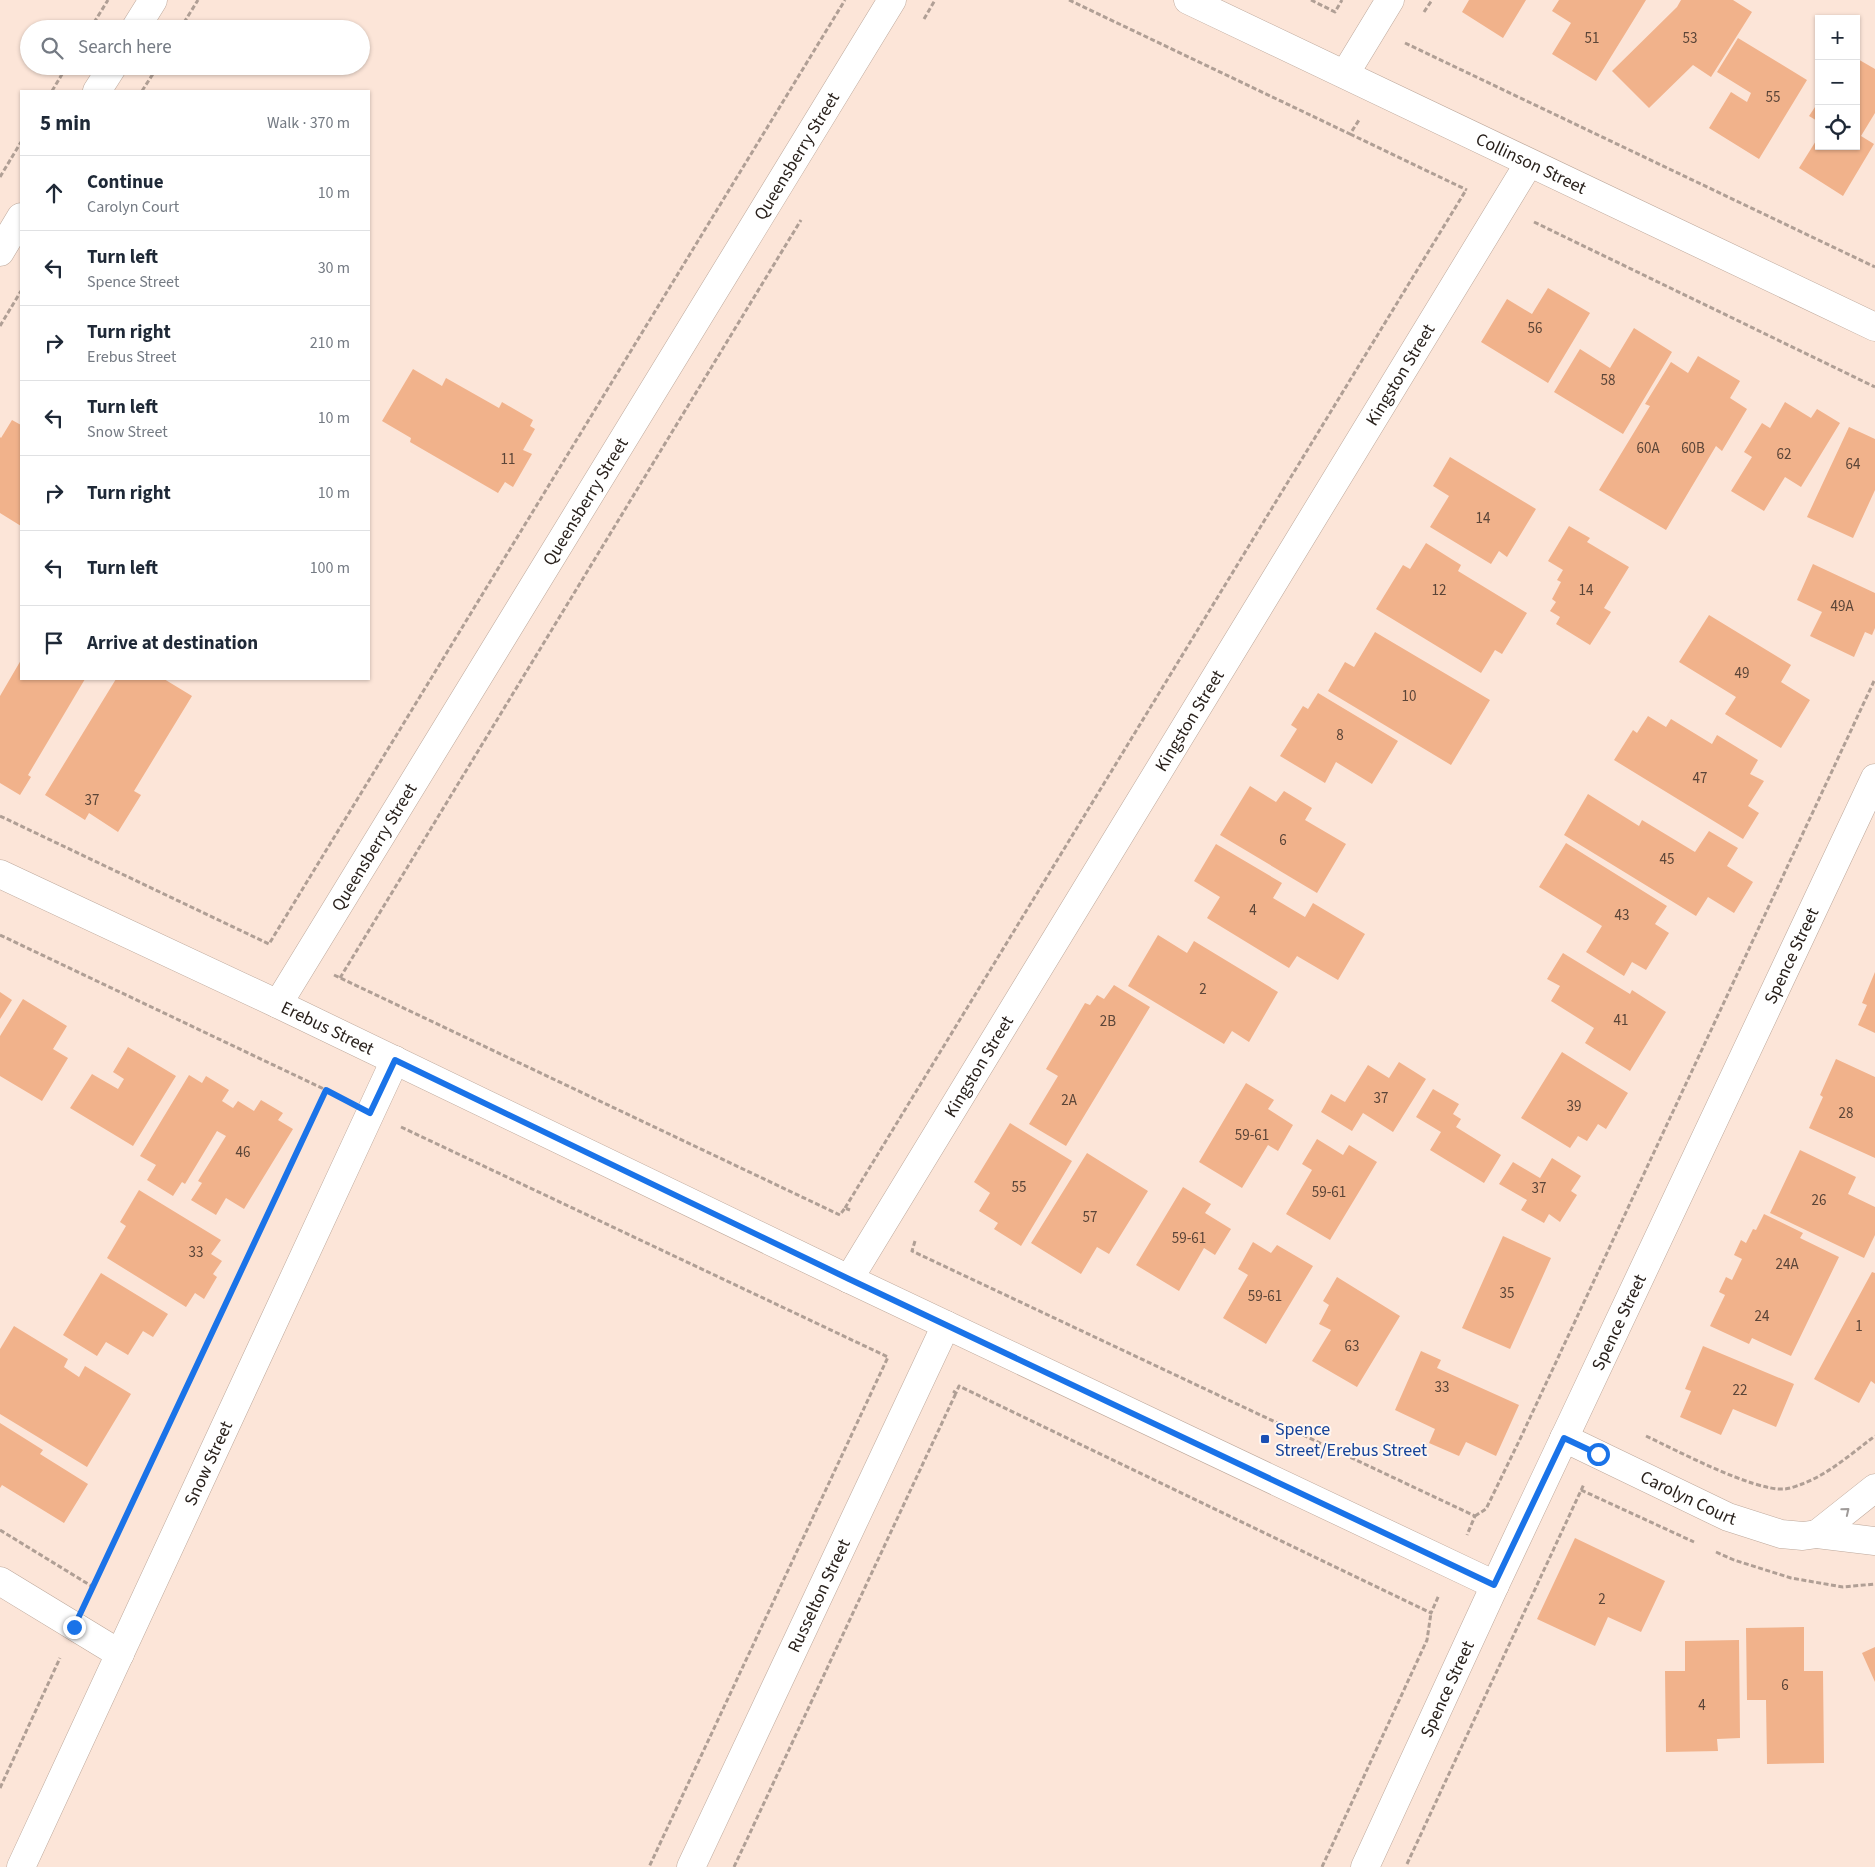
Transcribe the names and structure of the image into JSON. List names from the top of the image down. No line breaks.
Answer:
{"streets":{"street":["Queensberry Street","Collinson Street","Kingston Street","Spence Street","Erebus Street","Snow Street","Carolyn Court","Russelton Street"]},"crossings":[["Queensberry Street","Erebus Street"],["Collinson Street","Kingston Street"],["Kingston Street","Erebus Street"],["Spence Street","Erebus Street"],["Spence Street","Carolyn Court"],["Erebus Street","Snow Street"],["Erebus Street","Russelton Street"]],"places":{"transit":["Spence Street/Erebus Street"]},"house_numbers":["51","53","55","56","58","60A","60B","62","11","64","14","12","14","49A","49","10","8","47","37","6","45","4","43","2","41","2B","37","2A","39","28","59-61","46","55","37","59-61","26","57","59-61","33","24A","35","59-61","24","1","63","33","22","2","6","4"],"page":{"map_buttons":["+","−"],"search":"Search here","heading":["5 min","Walk · 370 m"],"list":[["Continue","Carolyn Court","10 m"],["Turn left","Spence Street","30 m"],["Turn right","Erebus Street","210 m"],["Turn left","Snow Street","10 m"],["Turn right","10 m"],["Turn left","100 m"],"Arrive at destination"]}}
